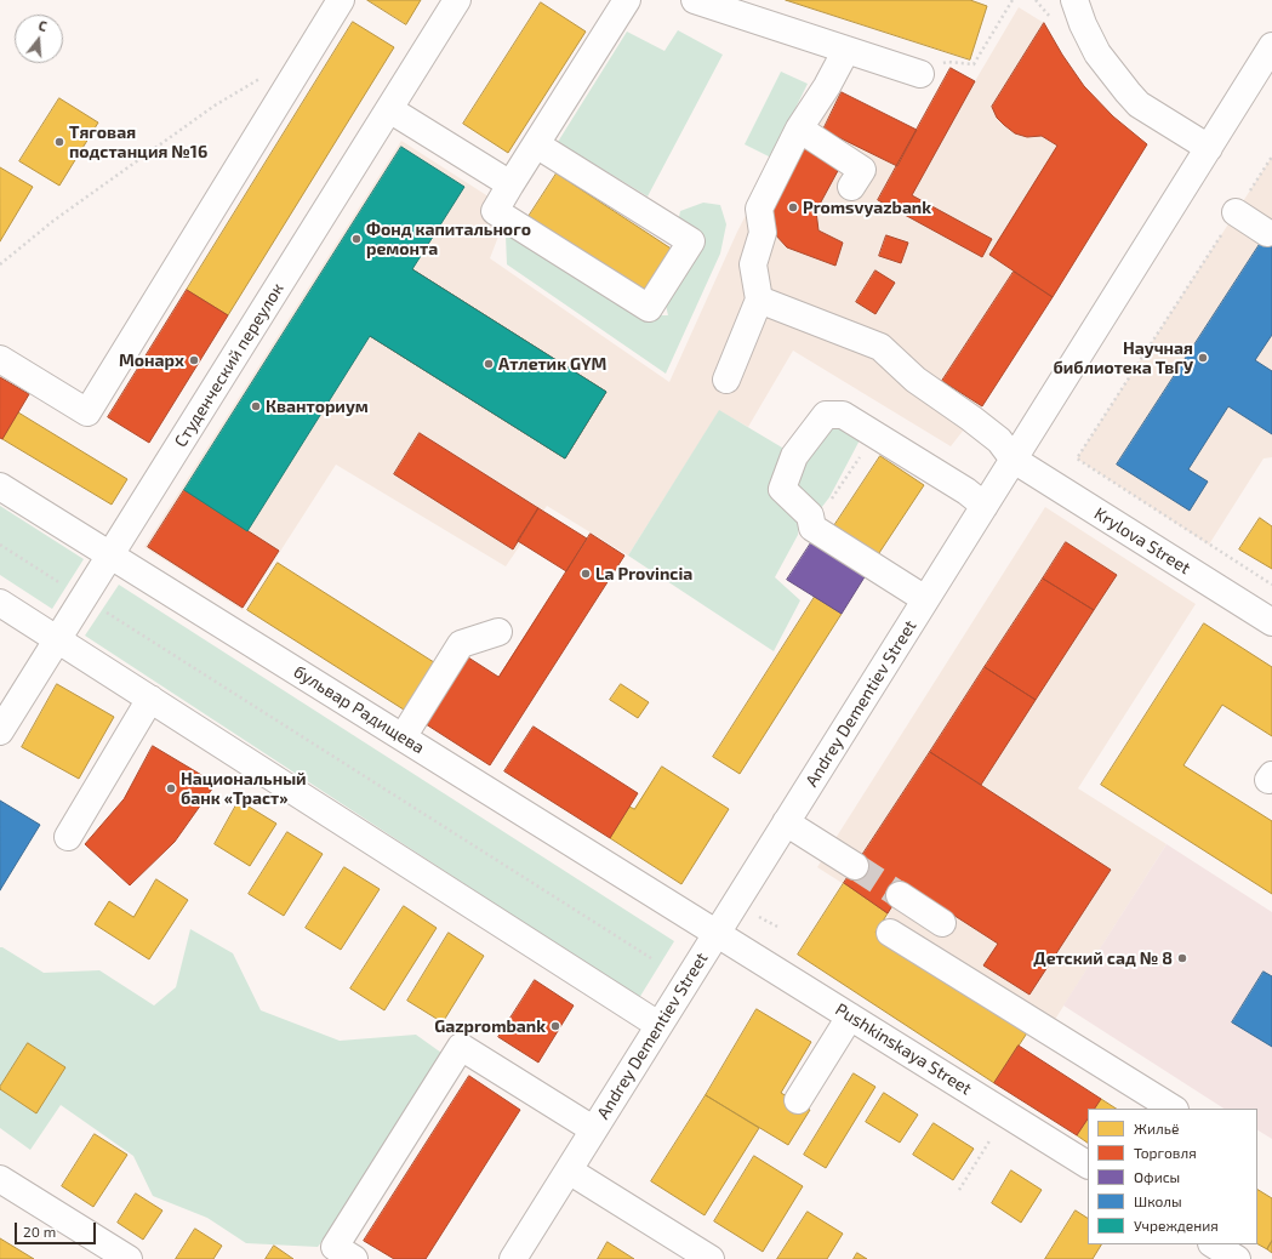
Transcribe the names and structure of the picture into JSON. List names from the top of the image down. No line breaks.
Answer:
{"streets":{"street":["Студенческий переулок","Krylova Street","Andrey Dementiev Street","бульвар Радищева","Pushkinskaya Street"]},"crossings":[["Студенческий переулок","бульвар Радищева"],["Krylova Street","Andrey Dementiev Street"],["Andrey Dementiev Street","бульвар Радищева"],["Andrey Dementiev Street","Pushkinskaya Street"],["бульвар Радищева","Pushkinskaya Street"]],"places":["Тяговая подстанция №16","Promsvyazbank","Фонд капитального ремонта","Научная библиотека ТвГУ","Монарх","Атлетик GYM","Кванториум","La Provincia","Национальный банк «Траст»","Детский сад № 8","Gazprombank"],"legend":["Жильё","Торговля","Офисы","Школы","Учреждения"],"scale_bar":"20 m","north":"top"}
